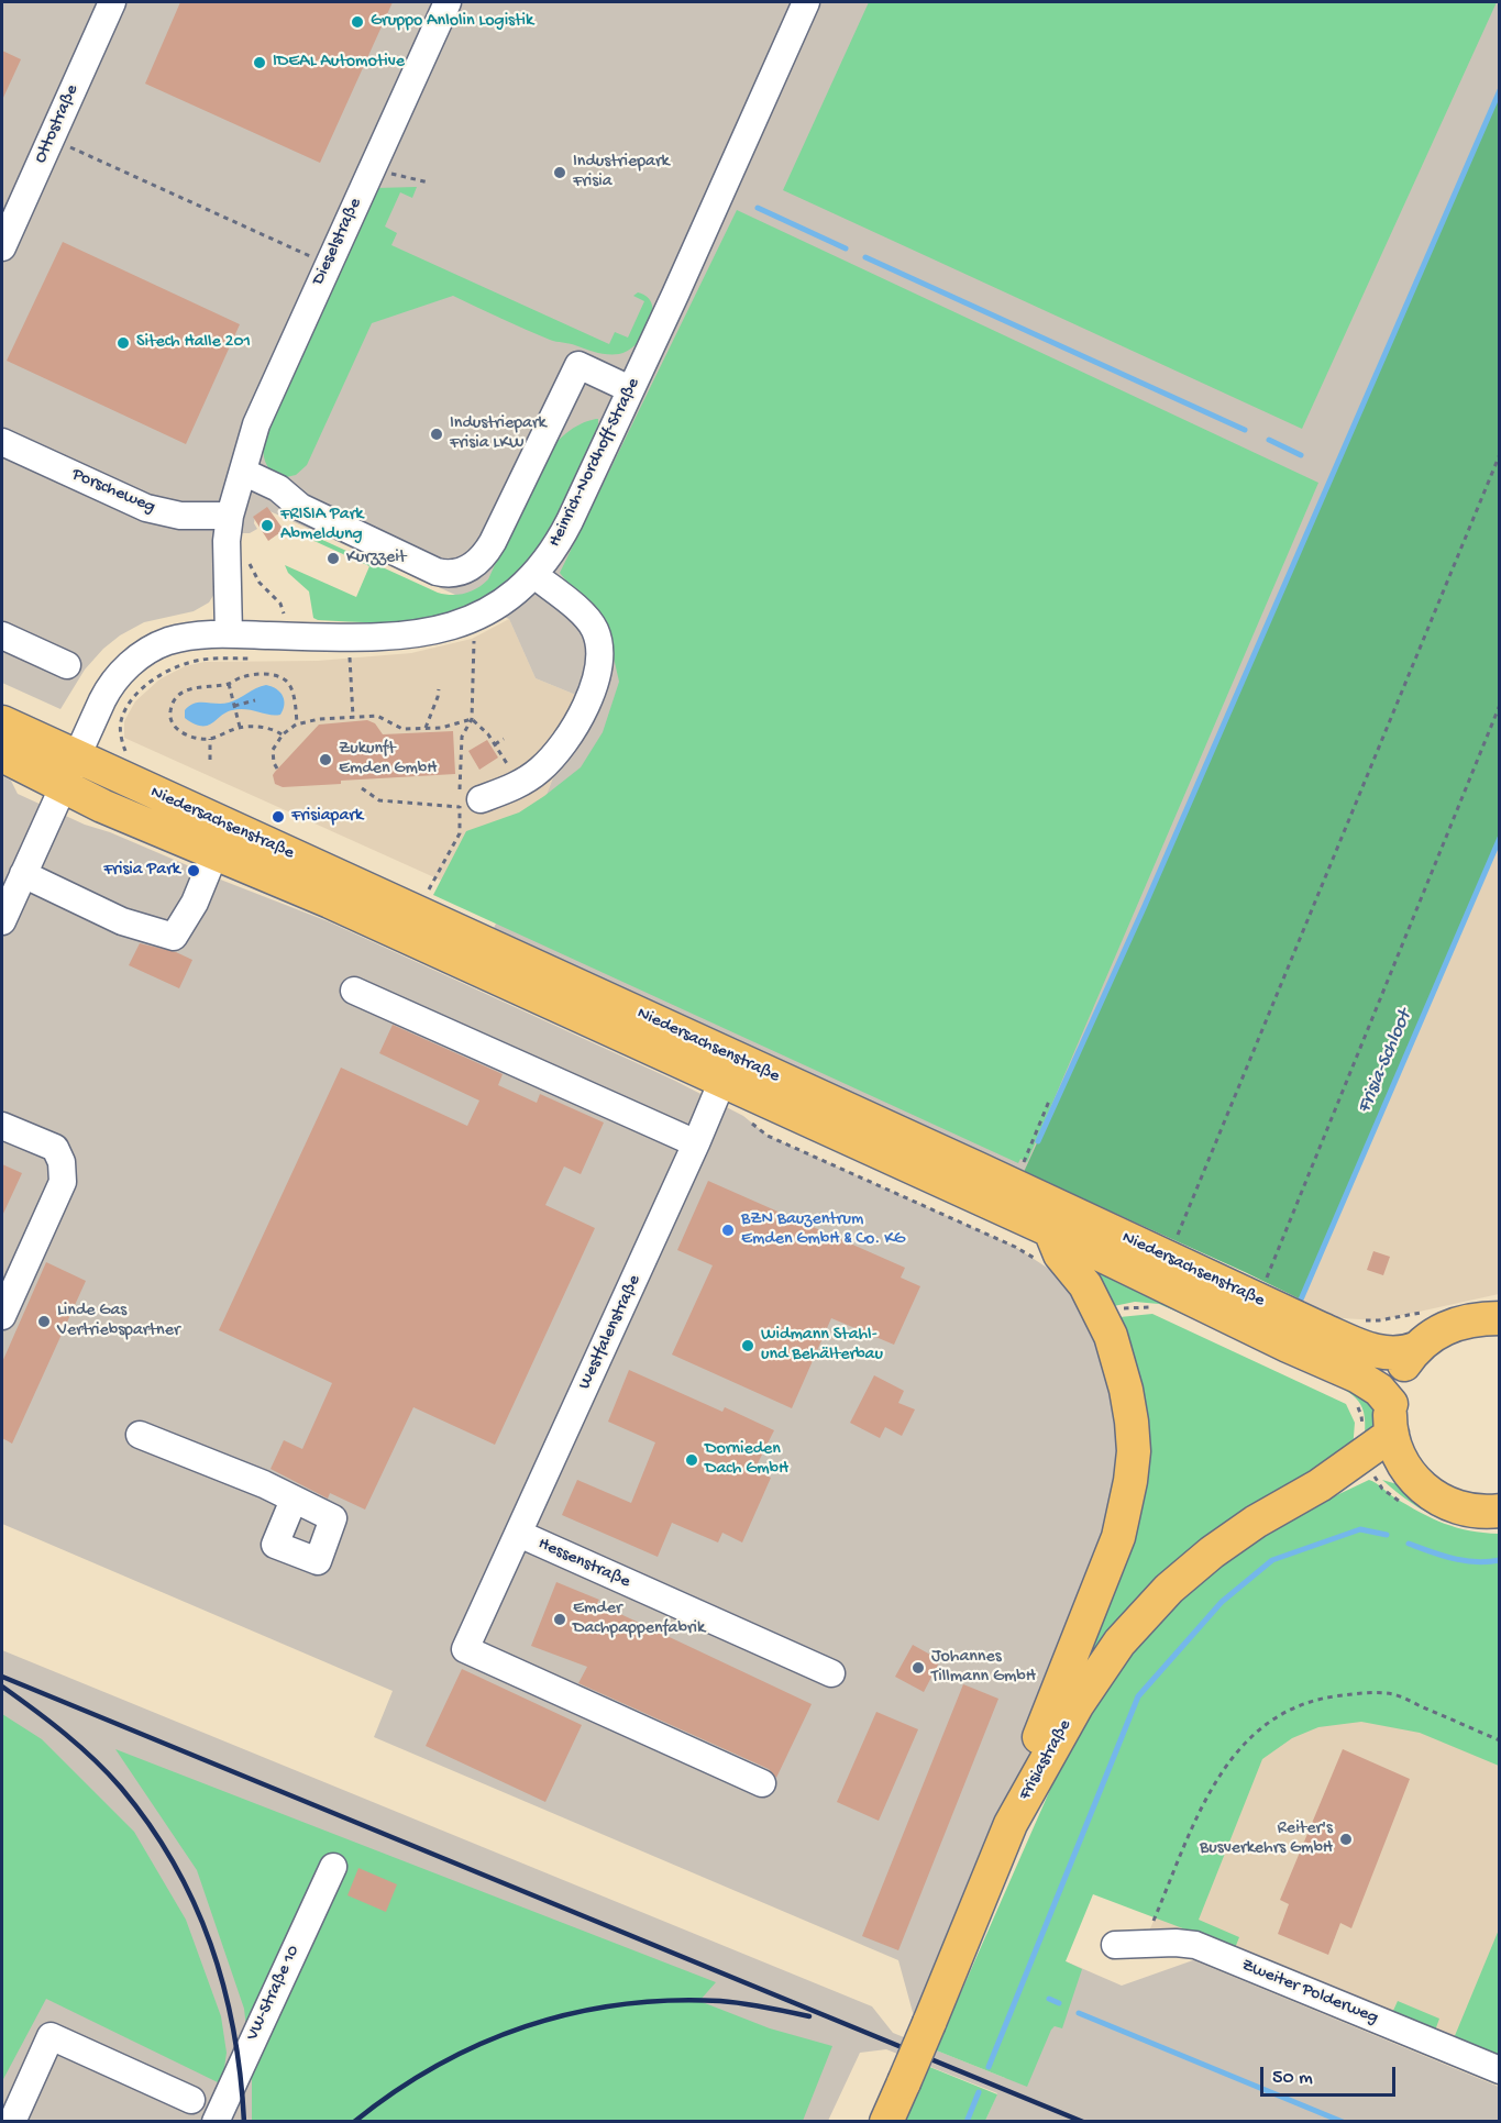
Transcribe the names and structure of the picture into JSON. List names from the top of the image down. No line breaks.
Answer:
{"streets":{"main road":["Niedersachsenstraße","Frisiastraße"],"street":["Ottostraße","Dieselstraße","Heinrich-Nordhoff-Straße","Porscheweg","Westfalenstraße","Hessenstraße","Zweiter Polderweg","VW-Straße 10"]},"crossings":[["Dieselstraße","Heinrich-Nordhoff-Straße"],["Dieselstraße","Porscheweg"],["Heinrich-Nordhoff-Straße","Niedersachsenstraße"],["Niedersachsenstraße","Westfalenstraße"],["Niedersachsenstraße","Frisiastraße"],["Westfalenstraße","Hessenstraße"]],"water":["Frisia-Schloot"],"places":["Gruppo Anlolin Logistik","IDEAL Automotive","Industriepark Frisia","Sitech Halle 201","Industriepark Frisia LKW","FRISIA Park Abmeldung","Kurzzeit","Zukunft Emden GmbH","Frisiapark","Frisia Park","BZN Bauzentrum Emden GmbH & Co. KG","Linde Gas Vertriebspartner","Widmann Stahl- und Behälterbau","Dornieden Dach GmbH","Emder Dachpappenfabrik","Johannes Tillmann GmbH","Reiter's Busverkehrs GmbH"],"scale_bar":"50 m"}
